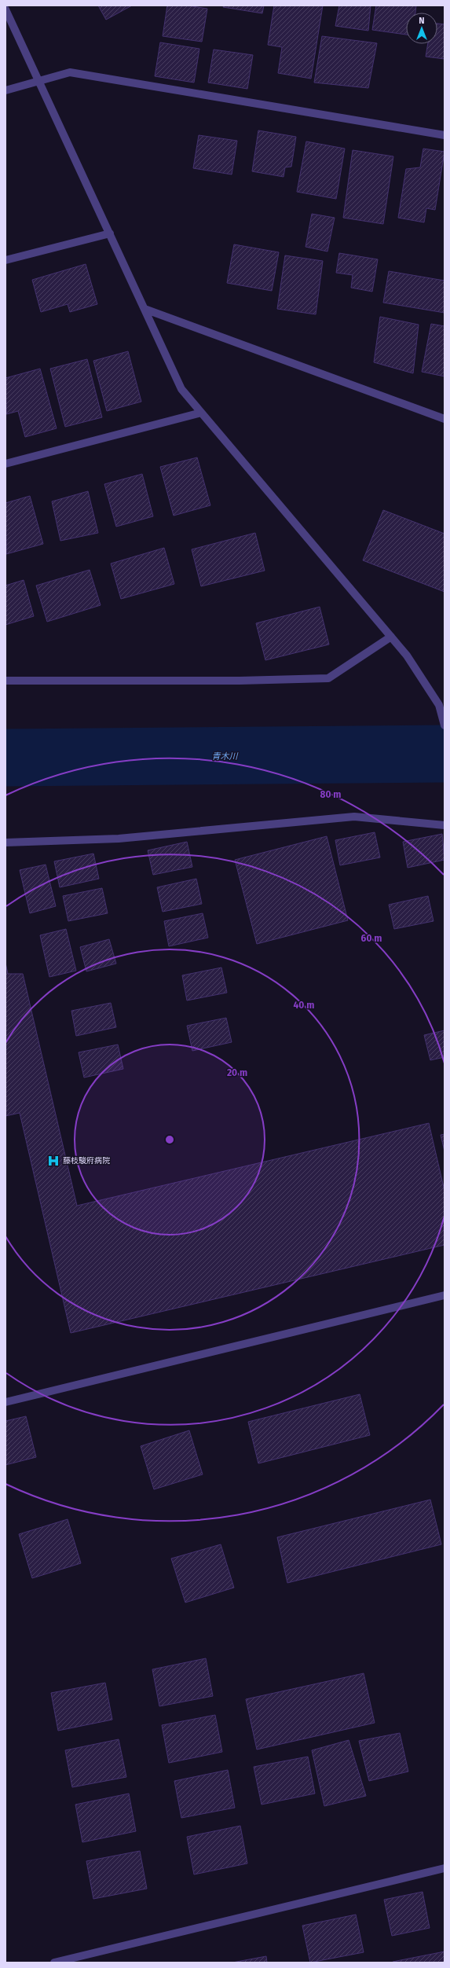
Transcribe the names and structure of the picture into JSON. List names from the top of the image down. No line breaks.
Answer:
{"water":["青木川"],"places":{"hospital":["藤枝駿府病院"]},"north":"top","rings":["80 m","60 m","40 m","20 m"]}
